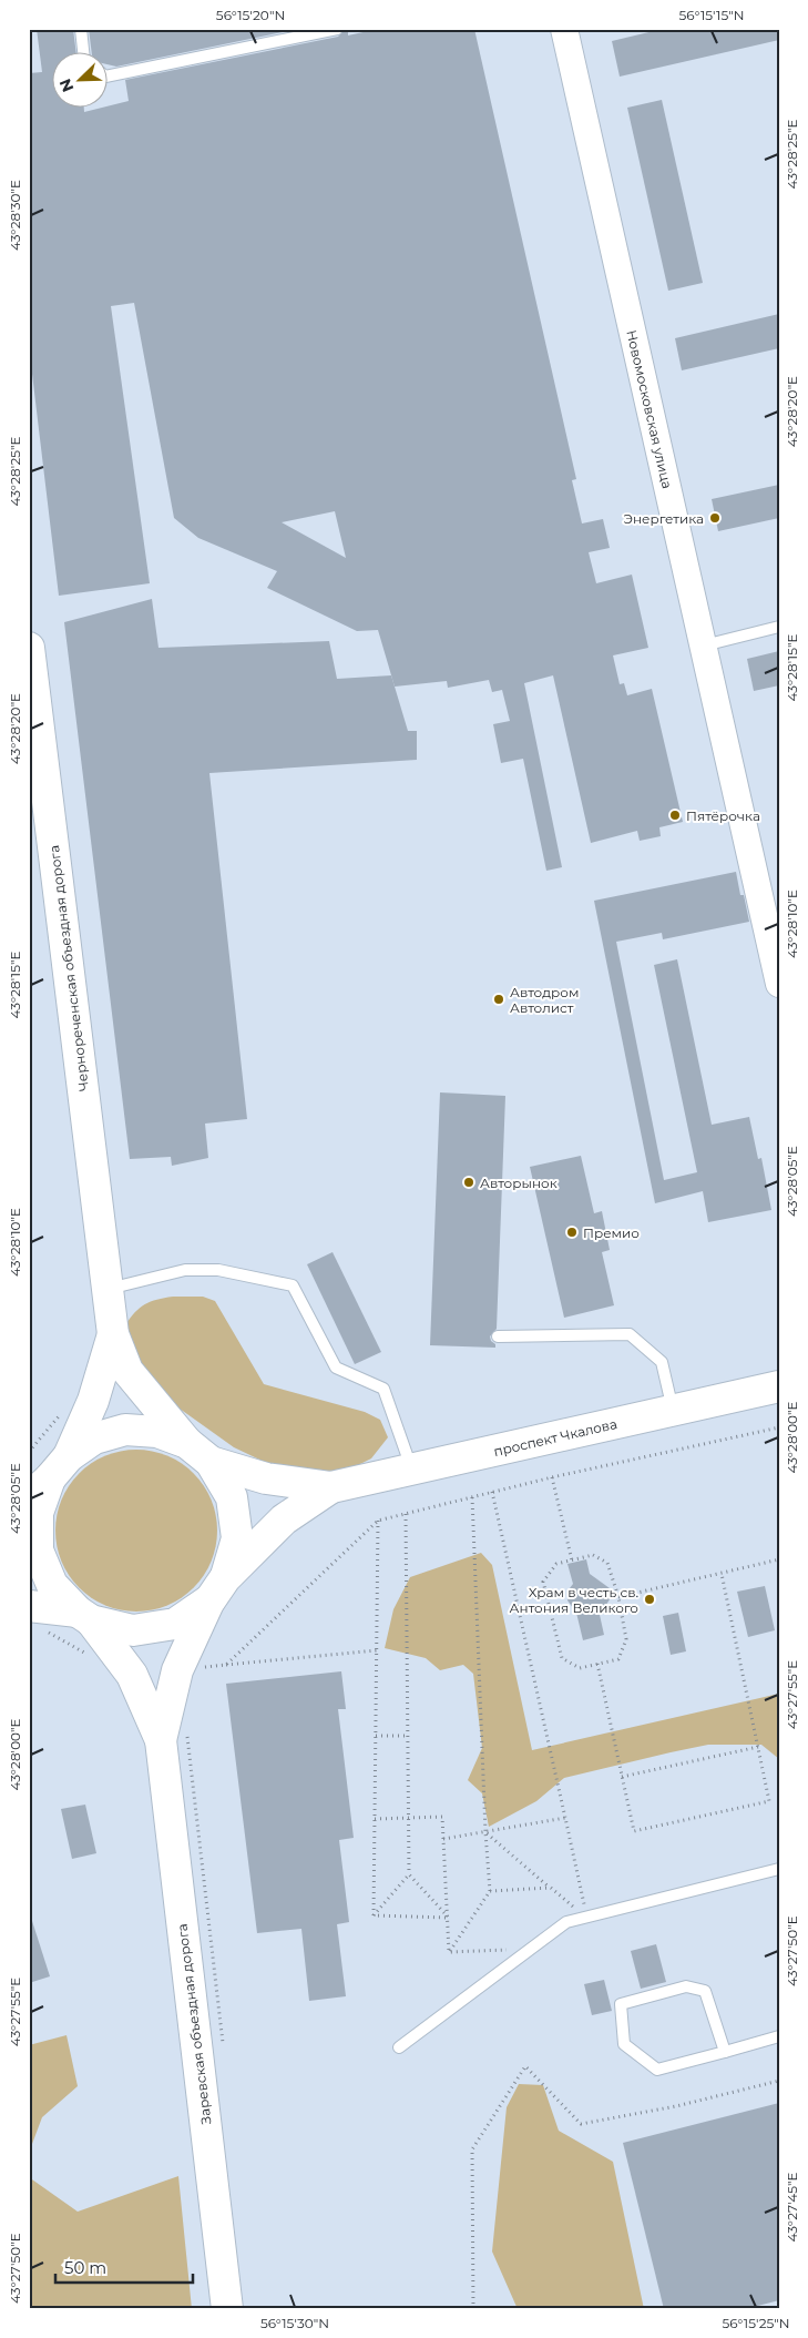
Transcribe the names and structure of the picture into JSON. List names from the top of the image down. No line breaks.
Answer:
{"streets":{"main road":["Чернореченская объездная дорога","проспект Чкалова","Заревская объездная дорога"],"street":["Новомосковская улица"]},"places":["Энергетика","Пятёрочка","Автодром Автолист","Авторынок","Премио","Храм в честь св. Антония Великого"],"scale_bar":"50 m","north":"bottom left","coordinates":["56°15'20\"N","56°15'15\"N","43°28'25\"E","43°28'30\"E","43°28'20\"E","43°28'15\"E","43°28'10\"E","43°28'05\"E","43°28'00\"E","43°27'55\"E","43°27'50\"E","43°27'45\"E","56°15'30\"N","56°15'25\"N"]}
